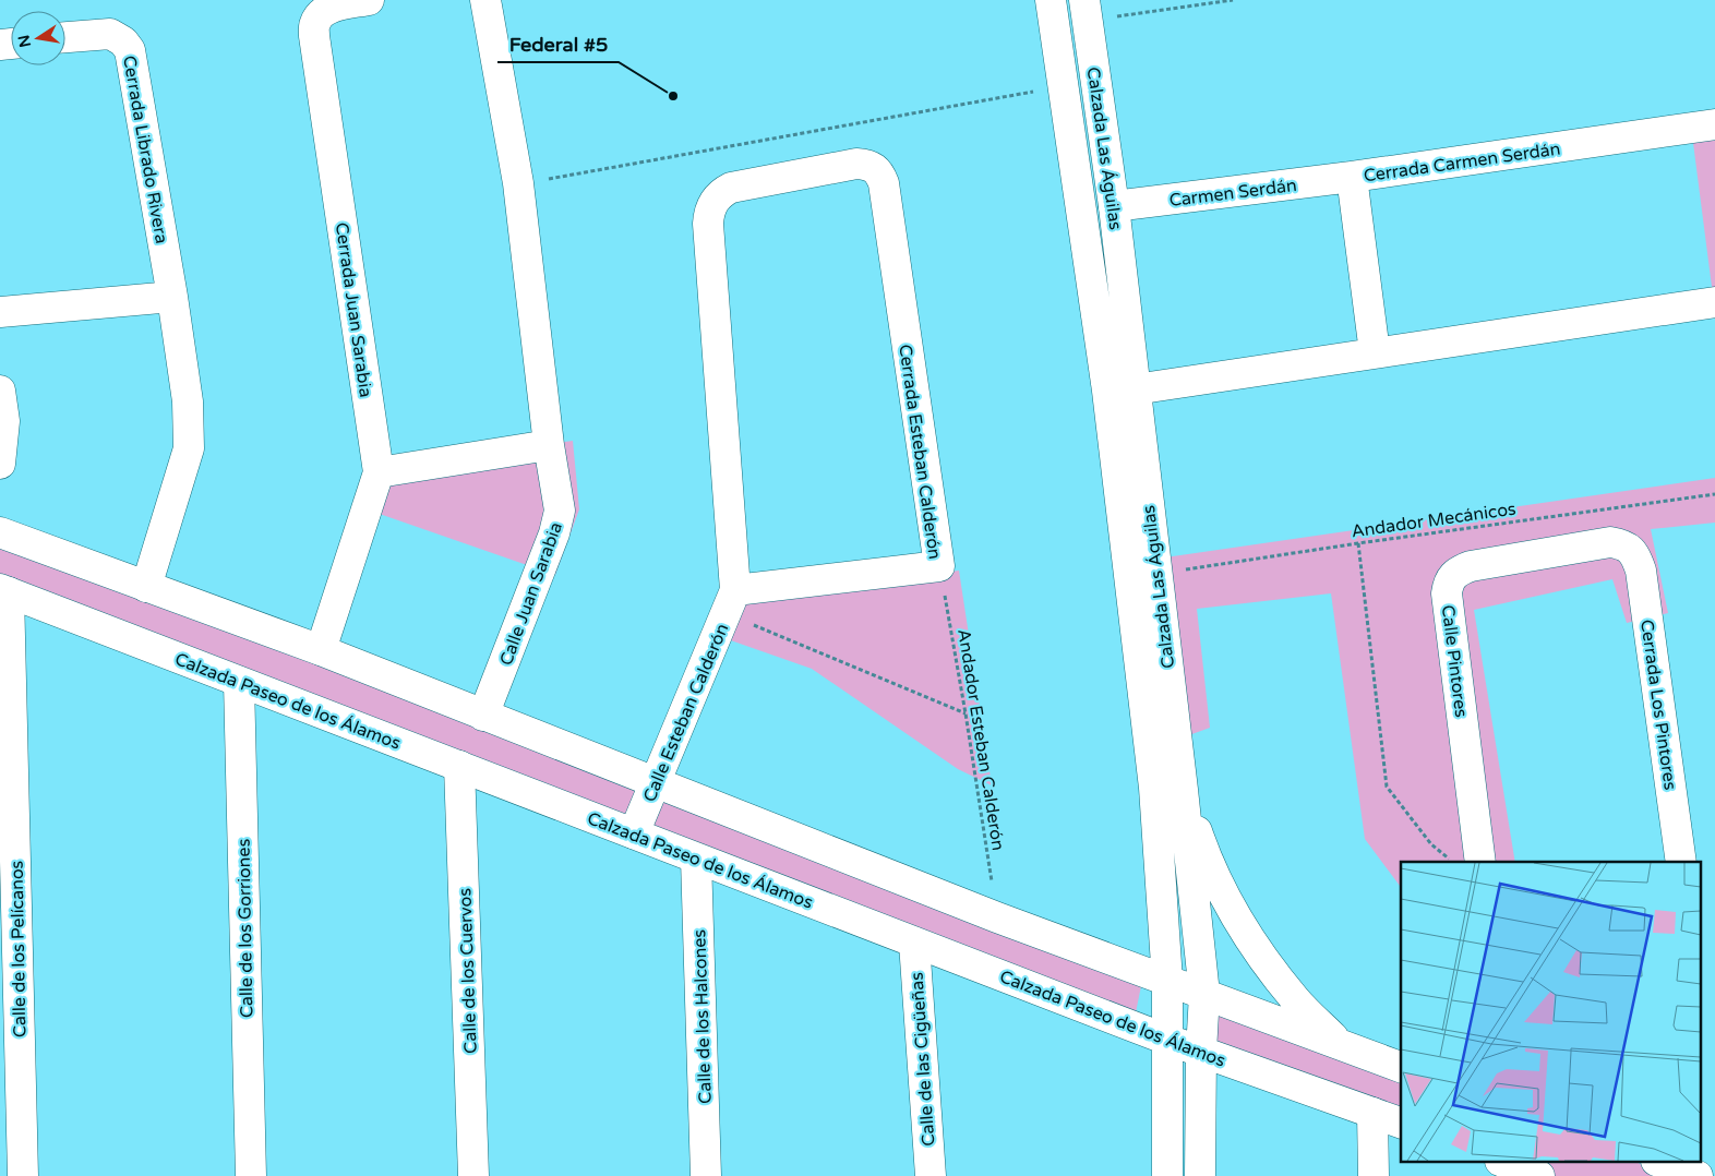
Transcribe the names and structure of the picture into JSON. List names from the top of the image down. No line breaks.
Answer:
{"streets":{"street":["Calzada Las Águilas","Cerrada Librado Rivera","Cerrada Carmen Serdán","Carmen Serdán","Cerrada Juan Sarabia","Cerrada Esteban Calderón","Calle Juan Sarabia","Calle Pintores","Calzada Paseo de los Álamos","Cerrada Los Pintores","Calle Esteban Calderón","Calle de los Gorriones","Calle de los Pelícanos","Calle de los Cuervos","Calle de los Halcones","Calle de las Cigüeñas"],"path":["Andador Mecánicos","Andador Esteban Calderón"]},"crossings":[["Calzada Las Águilas","Carmen Serdán"],["Calzada Las Águilas","Andador Mecánicos"],["Calzada Las Águilas","Calzada Paseo de los Álamos"],["Cerrada Carmen Serdán","Carmen Serdán"],["Cerrada Esteban Calderón","Calle Esteban Calderón"],["Cerrada Esteban Calderón","Andador Esteban Calderón"],["Calle Pintores","Cerrada Los Pintores"],["Calzada Paseo de los Álamos","Calle Esteban Calderón"],["Calzada Paseo de los Álamos","Calle de los Gorriones"],["Calzada Paseo de los Álamos","Calle de los Pelícanos"],["Calzada Paseo de los Álamos","Calle de los Cuervos"],["Calzada Paseo de los Álamos","Calle de los Halcones"],["Calzada Paseo de los Álamos","Calle de las Cigüeñas"]],"places":["Federal #5"],"north":"left"}
